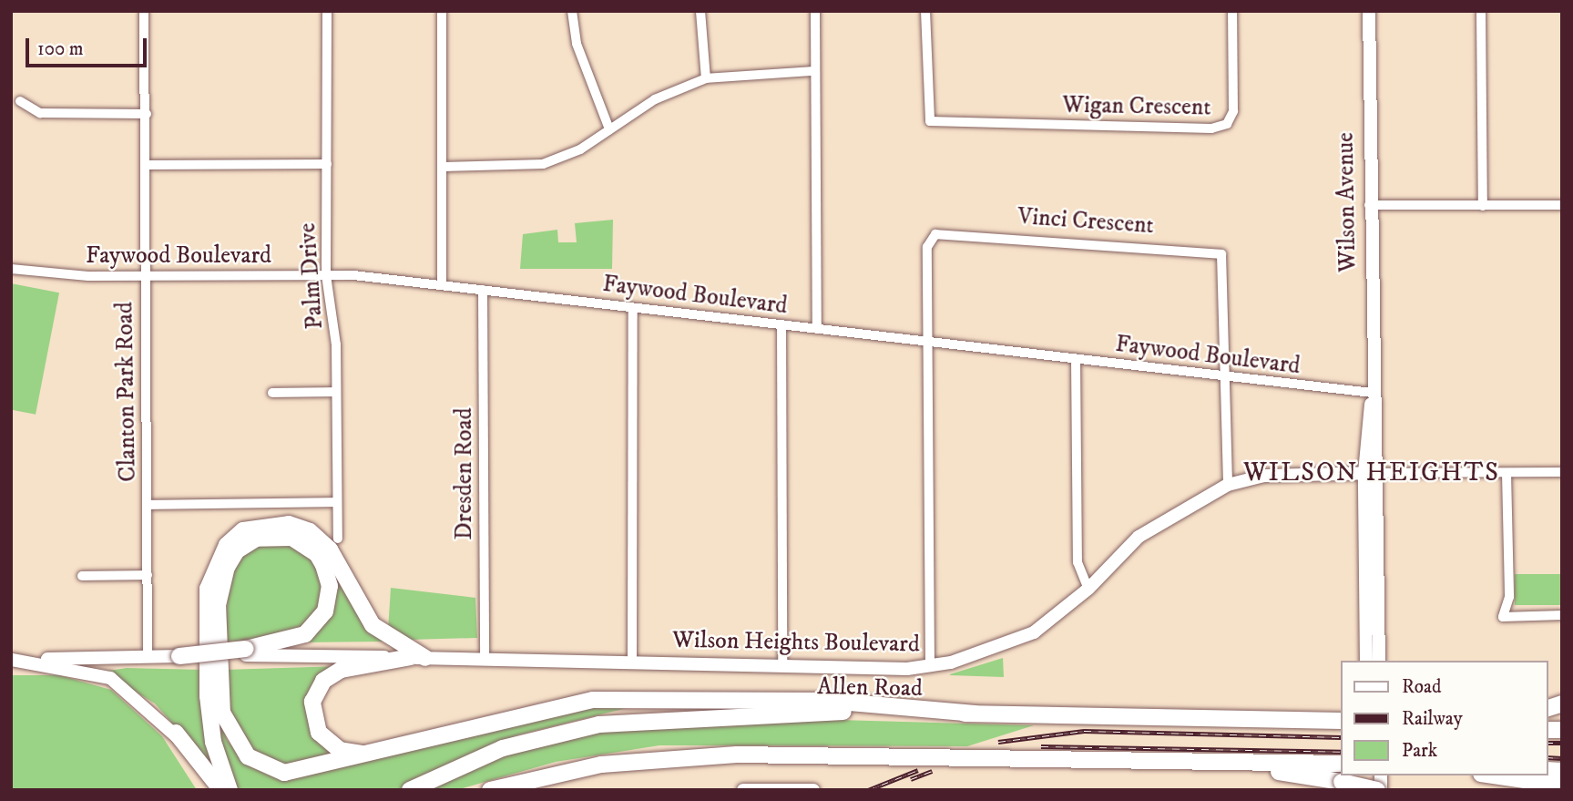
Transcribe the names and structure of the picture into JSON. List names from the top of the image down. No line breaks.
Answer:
{"streets":{"highway":["Allen Road"],"main road":["Wilson Avenue","Wilson Heights Boulevard"],"street":["Wigan Crescent","Vinci Crescent","Faywood Boulevard","Palm Drive","Clanton Park Road","Dresden Road"]},"crossings":[["Wilson Avenue","Faywood Boulevard"],["Wilson Avenue","Wilson Heights Boulevard"],["Vinci Crescent","Faywood Boulevard"],["Faywood Boulevard","Palm Drive"],["Faywood Boulevard","Clanton Park Road"],["Faywood Boulevard","Dresden Road"],["Dresden Road","Wilson Heights Boulevard"]],"districts":["WILSON HEIGHTS"],"legend":["Road","Railway","Park"],"scale_bar":"100 m"}
